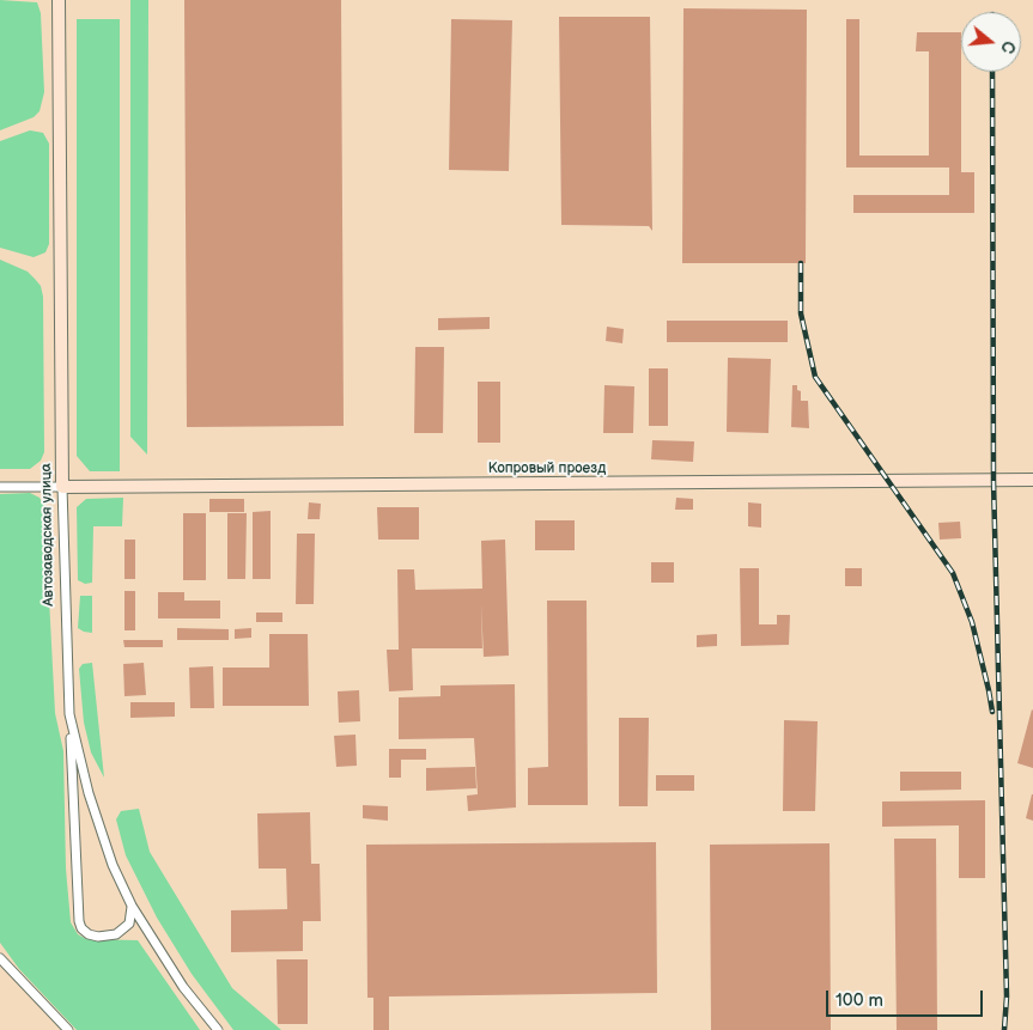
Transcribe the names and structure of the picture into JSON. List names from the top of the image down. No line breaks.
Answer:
{"streets":{"main road":["Копровый проезд","Автозаводская улица"]},"crossings":[["Копровый проезд","Автозаводская улица"]],"scale_bar":"100 m","north":"right"}
